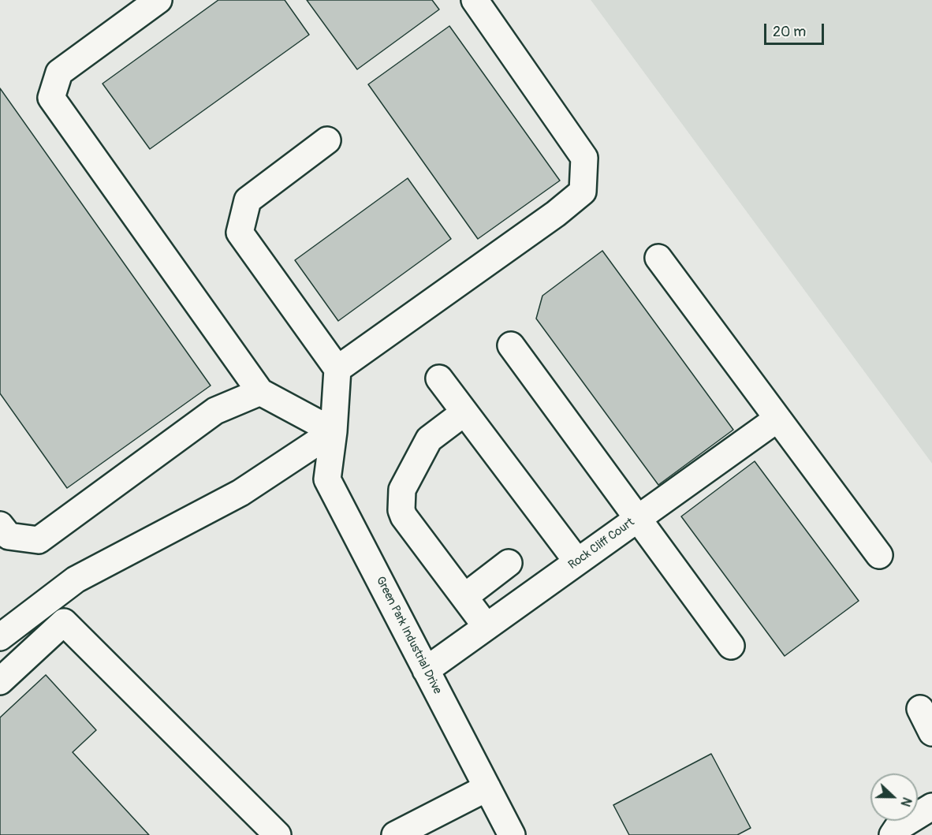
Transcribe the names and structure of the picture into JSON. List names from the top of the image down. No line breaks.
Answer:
{"streets":{"street":["Rock Cliff Court","Green Park Industrial Drive"]},"crossings":[["Rock Cliff Court","Green Park Industrial Drive"]],"scale_bar":"20 m","north":"right"}
